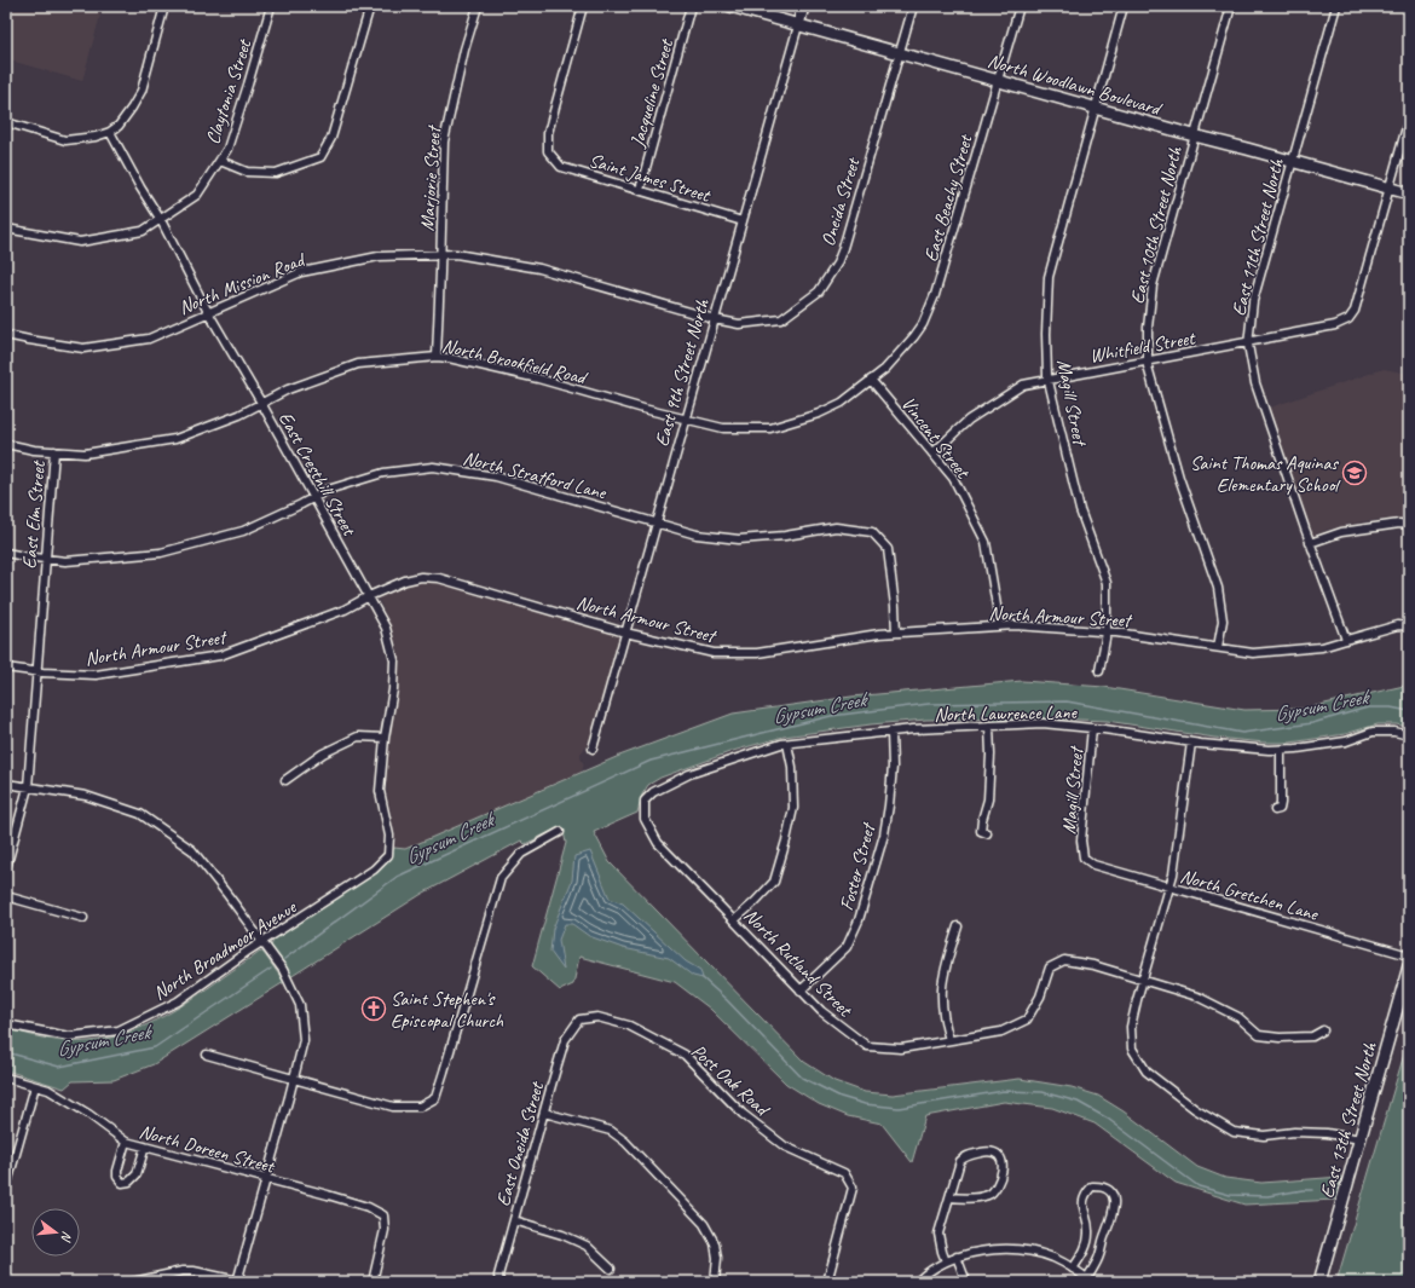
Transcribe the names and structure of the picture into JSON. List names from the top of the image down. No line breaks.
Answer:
{"streets":{"main road":["North Woodlawn Boulevard","East 9th Street North","East 13th Street North"],"street":["Claytonia Street","Jacqueline Street","Saint James Street","Marjorie Street","East Beachy Street","Oneida Street","East 10th Street North","East 11th Street North","North Mission Road","Whitfield Street","North Brookfield Road","Magill Street","Vincent Street","East Cresthill Street","North Stratford Lane","East Elm Street","North Armour Street","North Lawrence Lane","Foster Street","North Gretchen Lane","North Broadmoor Avenue","North Rutland Street","Post Oak Road","East Oneida Street","North Doreen Street"]},"crossings":[["North Woodlawn Boulevard","East Beachy Street"],["North Woodlawn Boulevard","Oneida Street"],["North Woodlawn Boulevard","East 10th Street North"],["North Woodlawn Boulevard","East 11th Street North"],["North Woodlawn Boulevard","Whitfield Street"],["North Woodlawn Boulevard","East 9th Street North"],["North Woodlawn Boulevard","Magill Street"],["Claytonia Street","East Cresthill Street"],["Jacqueline Street","Saint James Street"],["Saint James Street","East 9th Street North"],["Marjorie Street","North Mission Road"],["Marjorie Street","North Brookfield Road"],["East Beachy Street","North Brookfield Road"],["East Beachy Street","Vincent Street"],["Oneida Street","North Mission Road"],["Oneida Street","East 9th Street North"],["East 10th Street North","Whitfield Street"],["East 10th Street North","North Armour Street"],["East 11th Street North","Whitfield Street"],["East 11th Street North","North Armour Street"],["North Mission Road","East 9th Street North"],["North Mission Road","East Cresthill Street"],["Whitfield Street","Magill Street"],["Whitfield Street","Vincent Street"],["North Brookfield Road","East 9th Street North"],["North Brookfield Road","Vincent Street"],["North Brookfield Road","East Cresthill Street"],["North Brookfield Road","East Elm Street"],["East 9th Street North","North Stratford Lane"],["East 9th Street North","North Armour Street"],["Magill Street","North Armour Street"],["Magill Street","North Lawrence Lane"],["Magill Street","North Gretchen Lane"],["Vincent Street","North Armour Street"],["East Cresthill Street","North Stratford Lane"],["East Cresthill Street","North Armour Street"],["East Cresthill Street","North Broadmoor Avenue"],["North Stratford Lane","East Elm Street"],["North Stratford Lane","North Armour Street"],["East Elm Street","North Armour Street"],["North Lawrence Lane","Foster Street"],["North Lawrence Lane","North Rutland Street"],["Foster Street","North Rutland Street"],["Post Oak Road","East Oneida Street"]],"water":["Gypsum Creek"],"places":{"school or university":["Saint Thomas Aquinas Elementary School"],"church":["Saint Stephen's Episcopal Church"]},"north":"right"}
